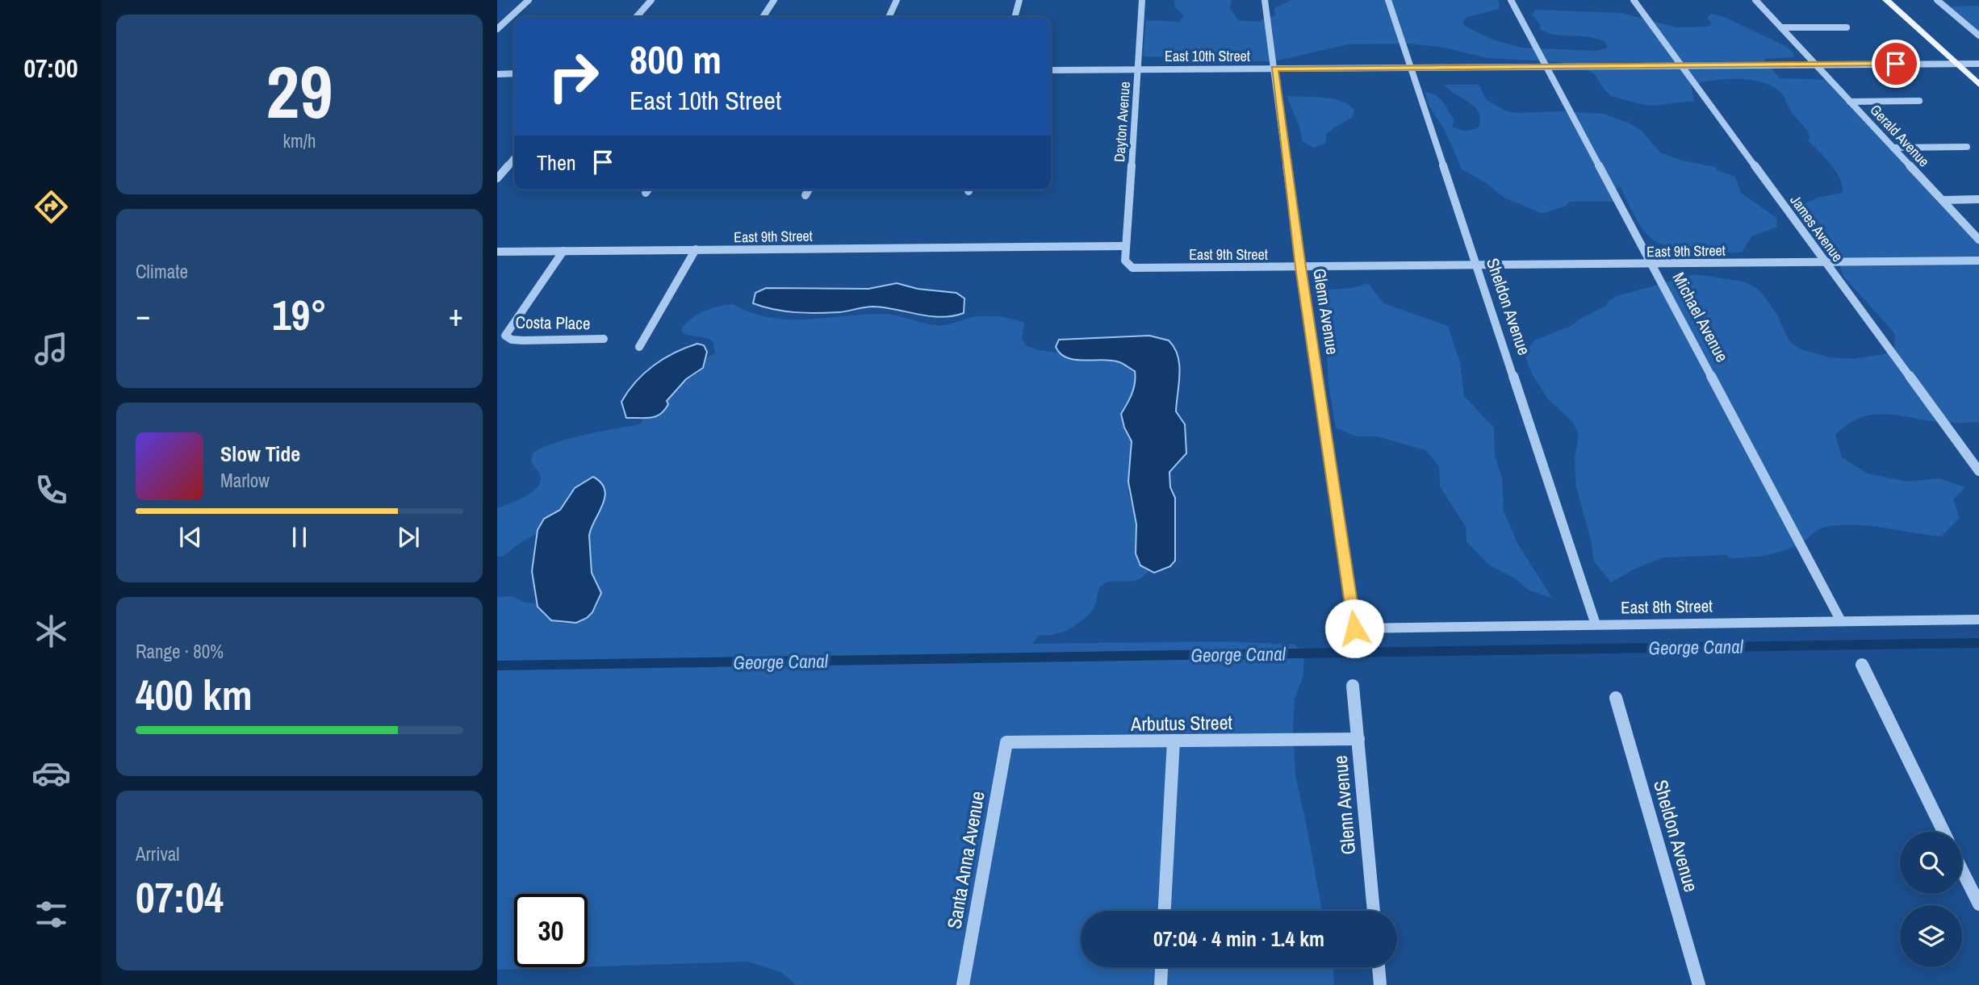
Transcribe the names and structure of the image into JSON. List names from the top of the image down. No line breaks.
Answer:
{"streets":{"street":["East 10th Street","Dayton Avenue","Gerald Avenue","James Avenue","East 9th Street","Sheldon Avenue","Glenn Avenue","Michael Avenue","Costa Place","East 8th Street","Arbutus Street","Santa Anna Avenue"]},"crossings":[["East 10th Street","Dayton Avenue"],["East 10th Street","Gerald Avenue"],["East 10th Street","James Avenue"],["East 10th Street","Sheldon Avenue"],["East 10th Street","Glenn Avenue"],["East 10th Street","Michael Avenue"],["Dayton Avenue","East 9th Street"],["James Avenue","East 9th Street"],["East 9th Street","Sheldon Avenue"],["East 9th Street","Glenn Avenue"],["East 9th Street","Michael Avenue"],["East 9th Street","Costa Place"],["Sheldon Avenue","East 8th Street"],["Glenn Avenue","East 8th Street"],["Glenn Avenue","Arbutus Street"],["Michael Avenue","East 8th Street"],["Arbutus Street","Santa Anna Avenue"]],"water":["George Canal"],"page":{"tabs":"07:00","tile":[["29","km/h"],"Climate",["Range · 80%","400 km"],["Arrival","07:04"]],"turn":["800 m","East 10th Street"],"then":"Then","heat":["−","19°","+"],"song":["Slow Tide","Marlow"],"limit":"30","trip":"07:04 · 4 min · 1.4 km"}}
